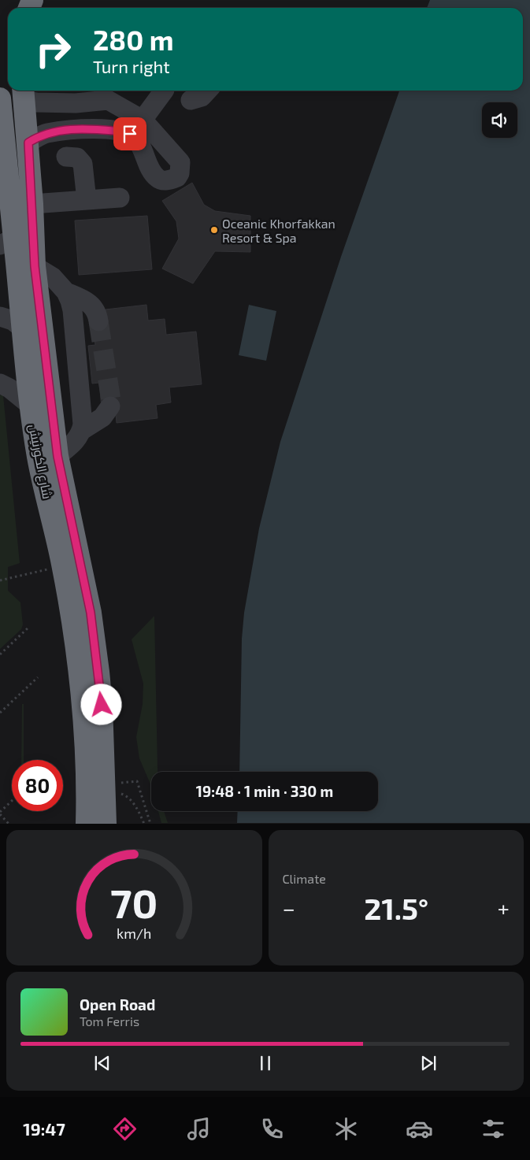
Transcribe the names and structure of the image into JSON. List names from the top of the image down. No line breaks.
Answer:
{"streets":{"highway":["شارع الكورنيش"]},"places":["Oceanic Khorfakkan Resort & Spa"],"page":{"turn":["280 m","Turn right"],"limit":"80","trip":"19:48 · 1 min · 330 m","tile":"Climate","heat":["−","21.5°","+"],"song":["Open Road","Tom Ferris"],"tabs":"19:47","gauge":["70","km/h"]}}
